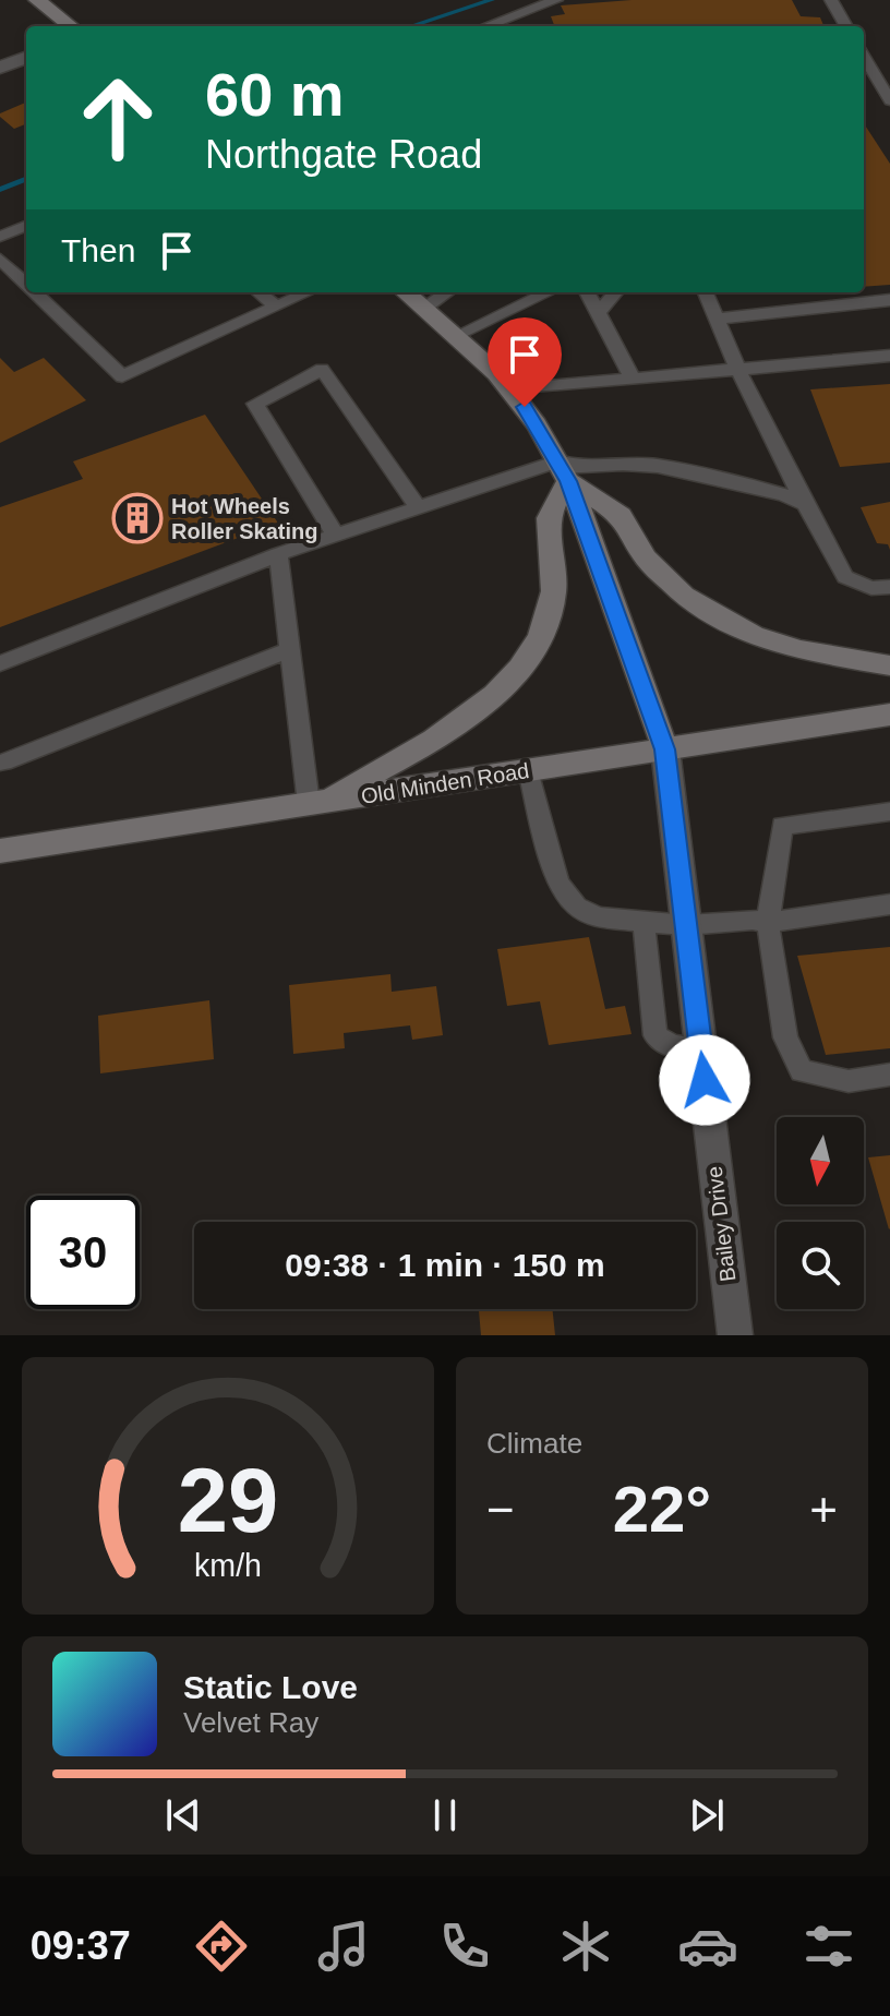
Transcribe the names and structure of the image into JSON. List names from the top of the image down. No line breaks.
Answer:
{"streets":{"main road":["Old Minden Road"],"street":["Bailey Drive"]},"crossings":[["Old Minden Road","Bailey Drive"]],"places":{"building":["Hot Wheels Roller Skating"]},"north":"bottom","page":{"turn":["60 m","Northgate Road"],"then":"Then","limit":"30","trip":"09:38 · 1 min · 150 m","tile":"Climate","heat":["−","22°","+"],"song":["Static Love","Velvet Ray"],"tabs":"09:37","gauge":["29","km/h"]}}
